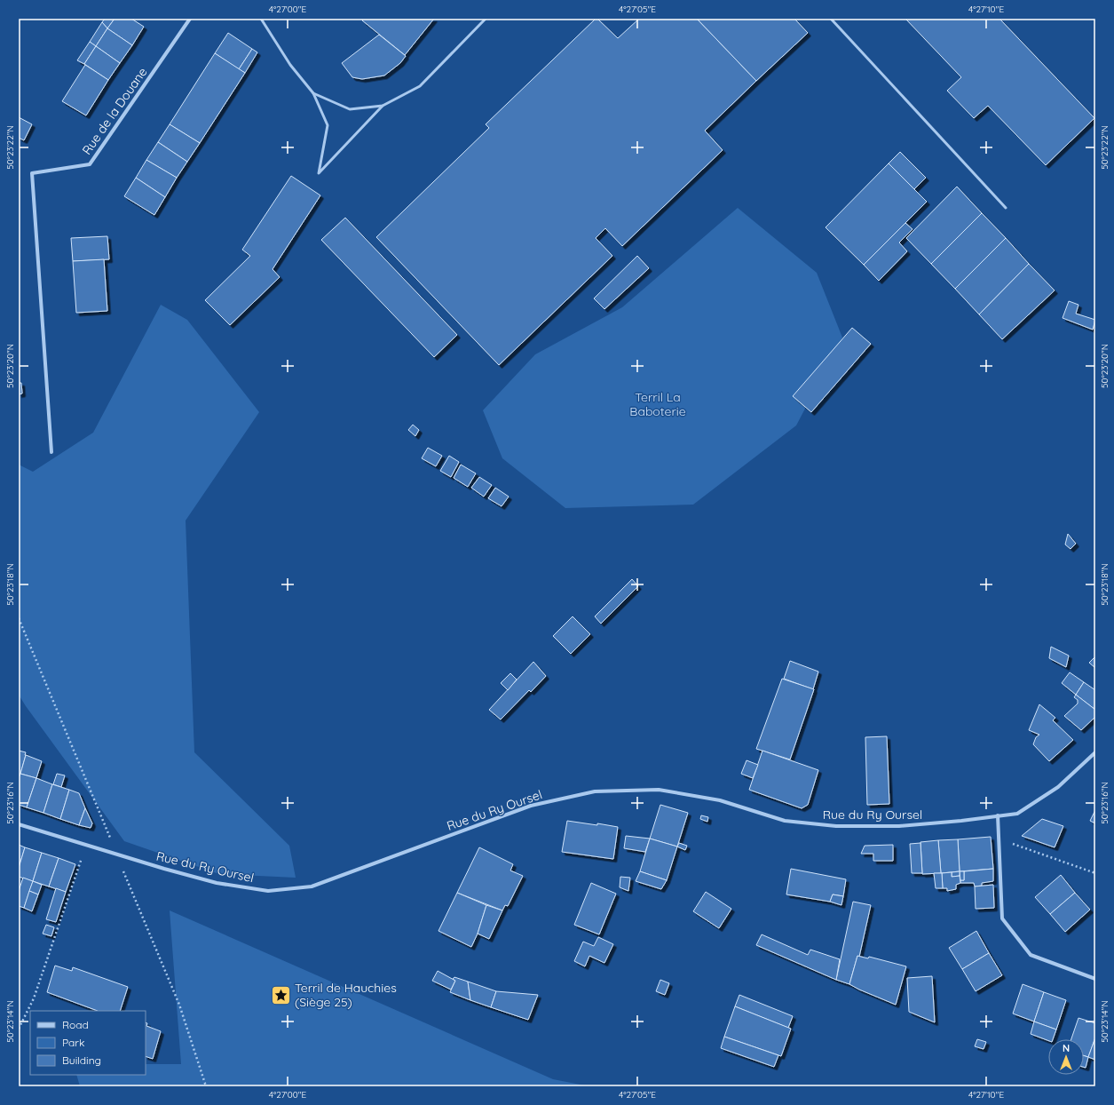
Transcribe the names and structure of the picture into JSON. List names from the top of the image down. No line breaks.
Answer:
{"streets":{"street":["Rue de la Douane","Rue du Ry Oursel"]},"parks":["Terril La Baboterie"],"places":{"place":["Terril de Hauchies (Siège 25)"]},"legend":["Road","Park","Building"],"north":"top","coordinates":["4°27'00\"E","4°27'05\"E","4°27'10\"E","50°23'22\"N","50°23'20\"N","50°23'18\"N","50°23'16\"N","50°23'14\"N"]}
